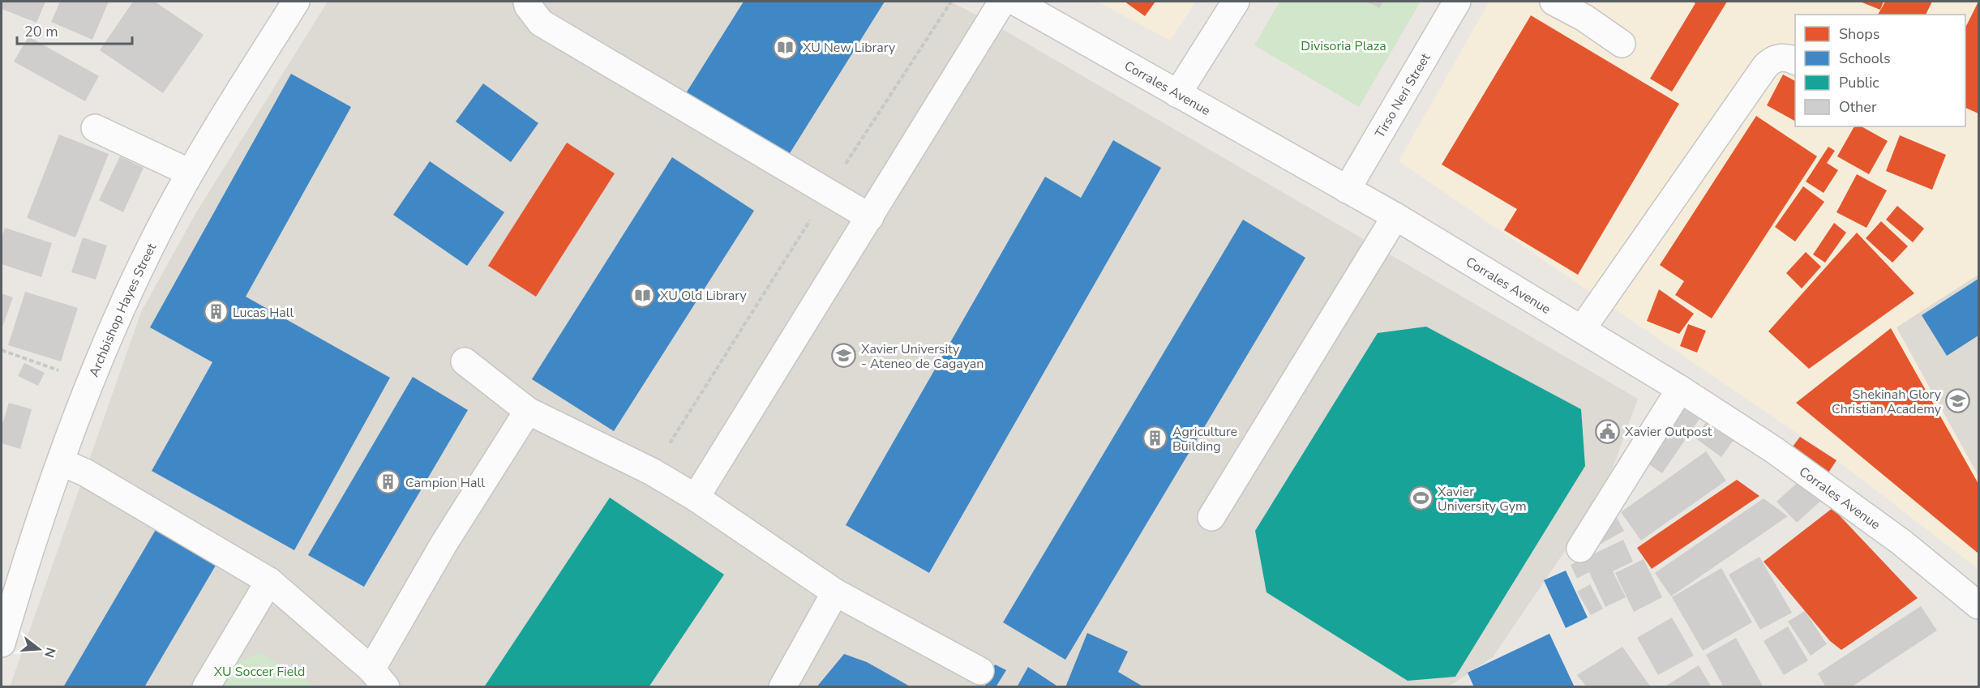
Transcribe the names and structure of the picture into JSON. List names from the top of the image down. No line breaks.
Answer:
{"streets":{"street":["Corrales Avenue","Tirso Neri Street","Archbishop Hayes Street"]},"crossings":[["Corrales Avenue","Tirso Neri Street"]],"parks":["Divisoria Plaza","XU Soccer Field"],"places":{"library":["XU New Library","XU Old Library"],"building":["Lucas Hall","Agriculture Building","Campion Hall"],"school or university":["Xavier University - Ateneo de Cagayan","Shekinah Glory Christian Academy"],"public building":["Xavier Outpost"],"sports":["Xavier University Gym"]},"legend":["Shops","Schools","Public","Other"],"scale_bar":"20 m","north":"right"}
